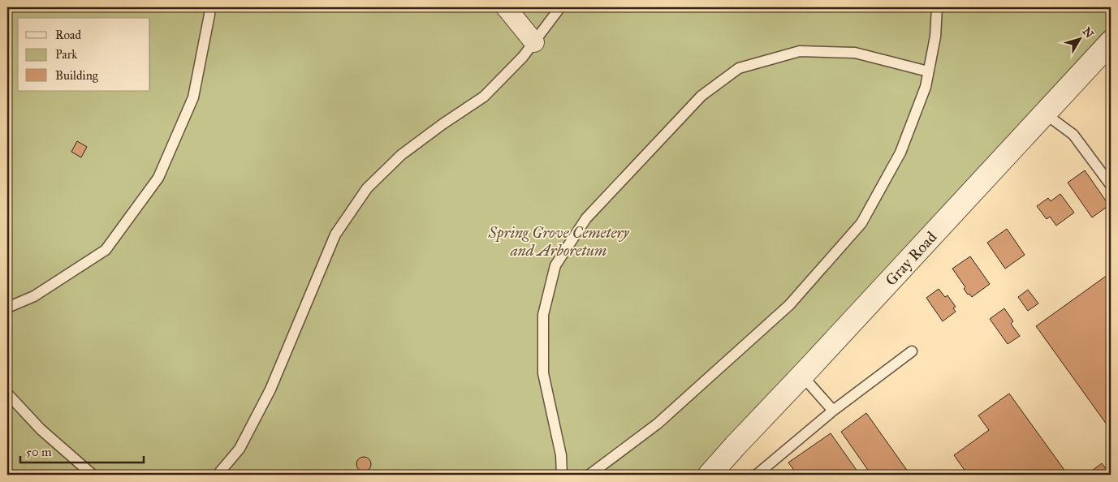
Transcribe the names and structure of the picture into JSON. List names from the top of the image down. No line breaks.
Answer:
{"streets":{"street":["Gray Road"]},"parks":["Spring Grove Cemetery and Arboretum"],"legend":["Road","Park","Building"],"scale_bar":"50 m","north":"top right"}
